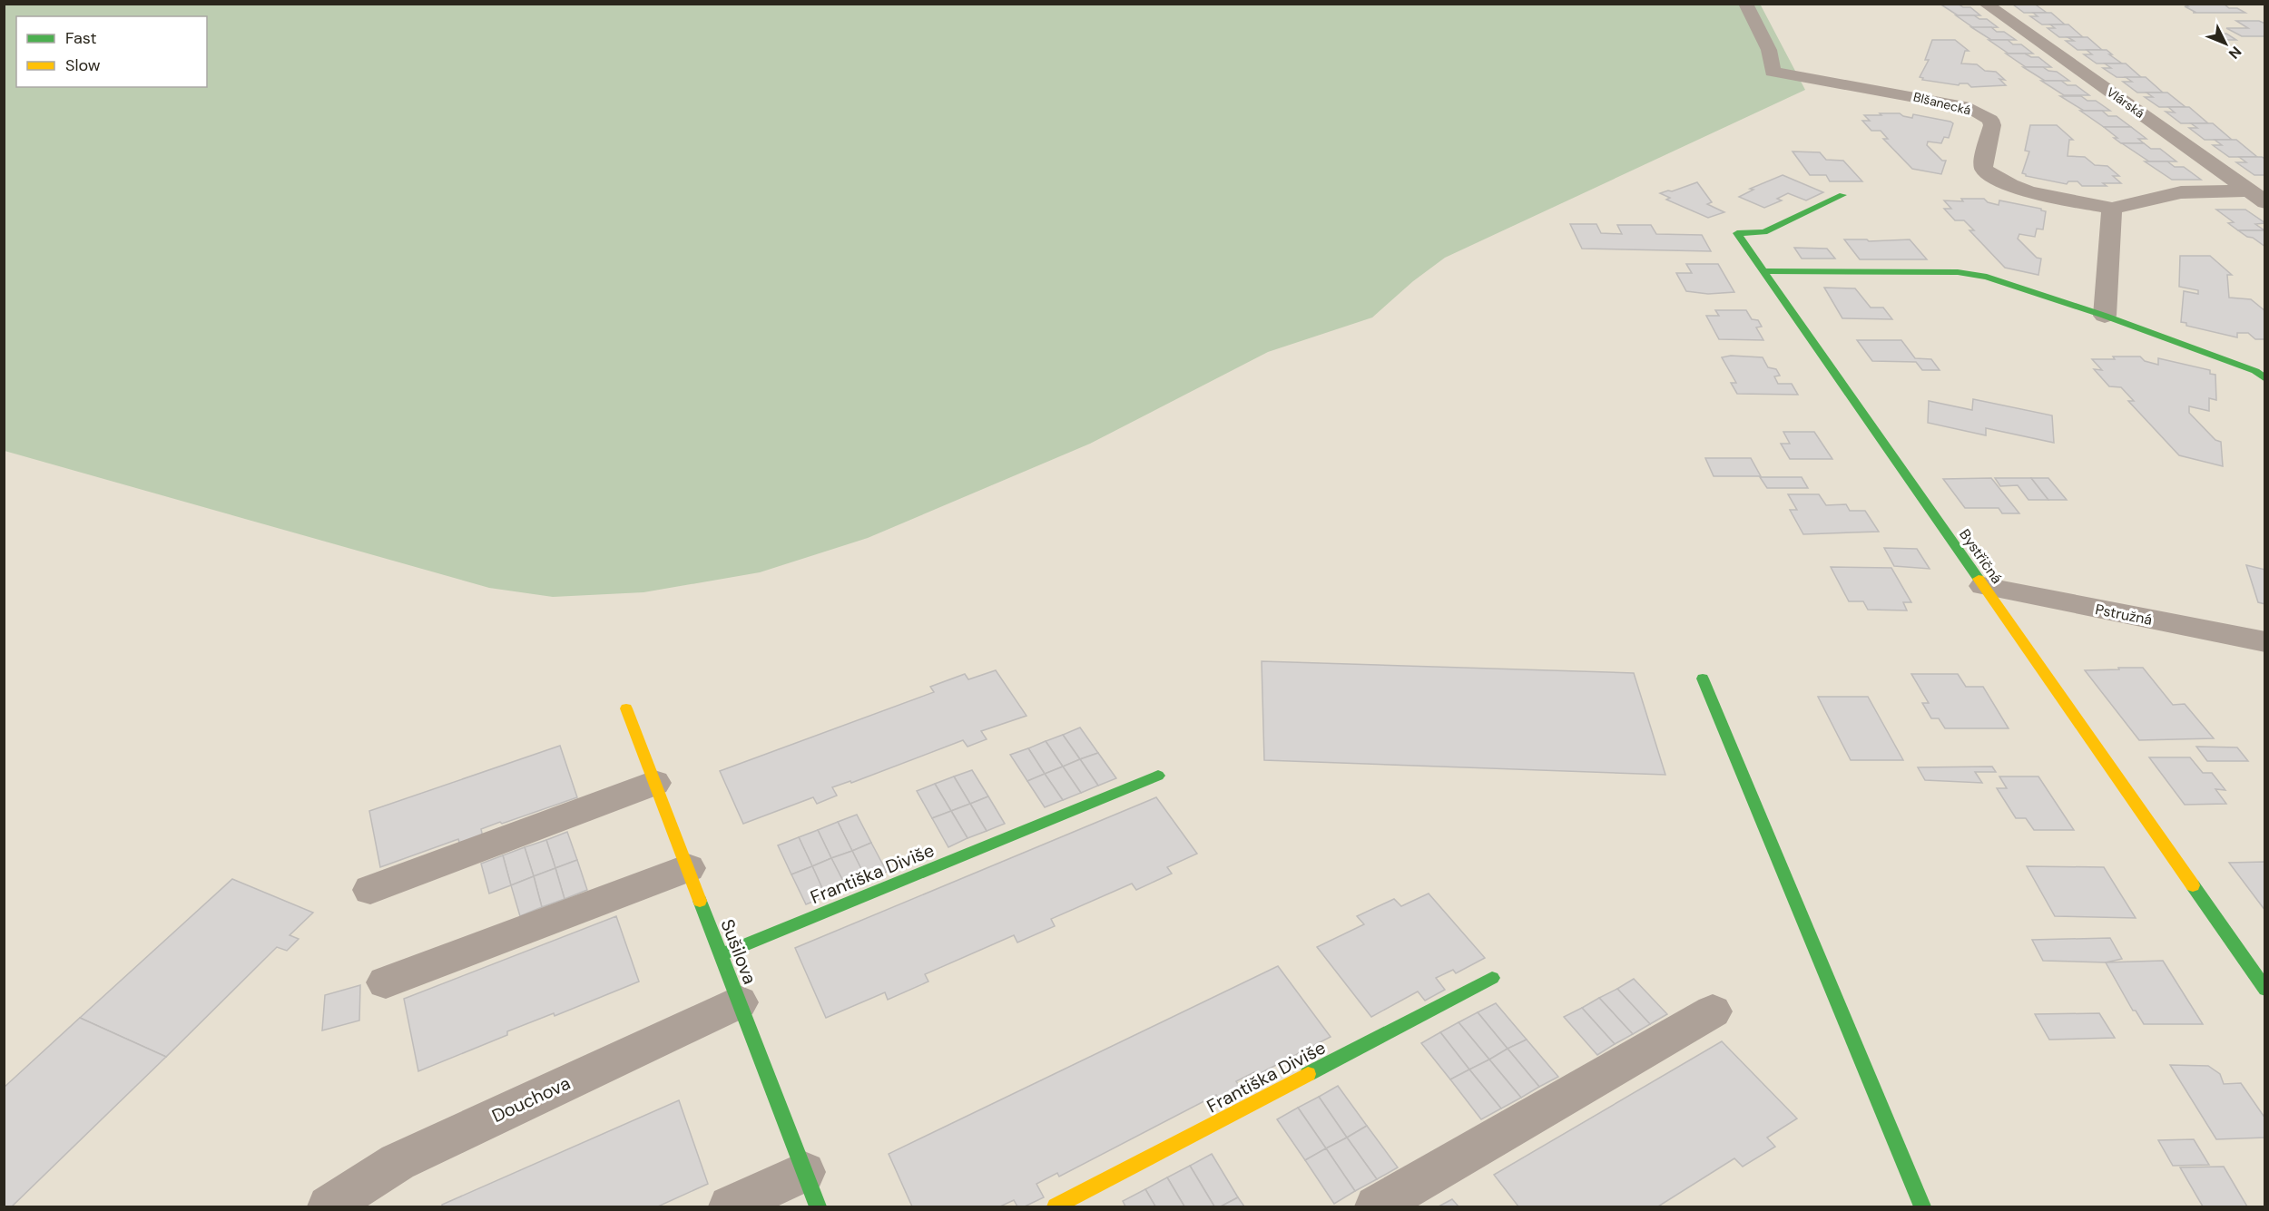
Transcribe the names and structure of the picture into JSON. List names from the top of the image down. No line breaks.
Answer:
{"streets":{"street":["Vlárská","Blšanecká","Bystřičná","Pstružná","Františka Diviše","Sušilova","Douchova"]},"crossings":[["Vlárská","Blšanecká"],["Bystřičná","Pstružná"],["Františka Diviše","Sušilova"],["Sušilova","Douchova"]],"legend":["Fast","Slow"],"north":"bottom right"}
